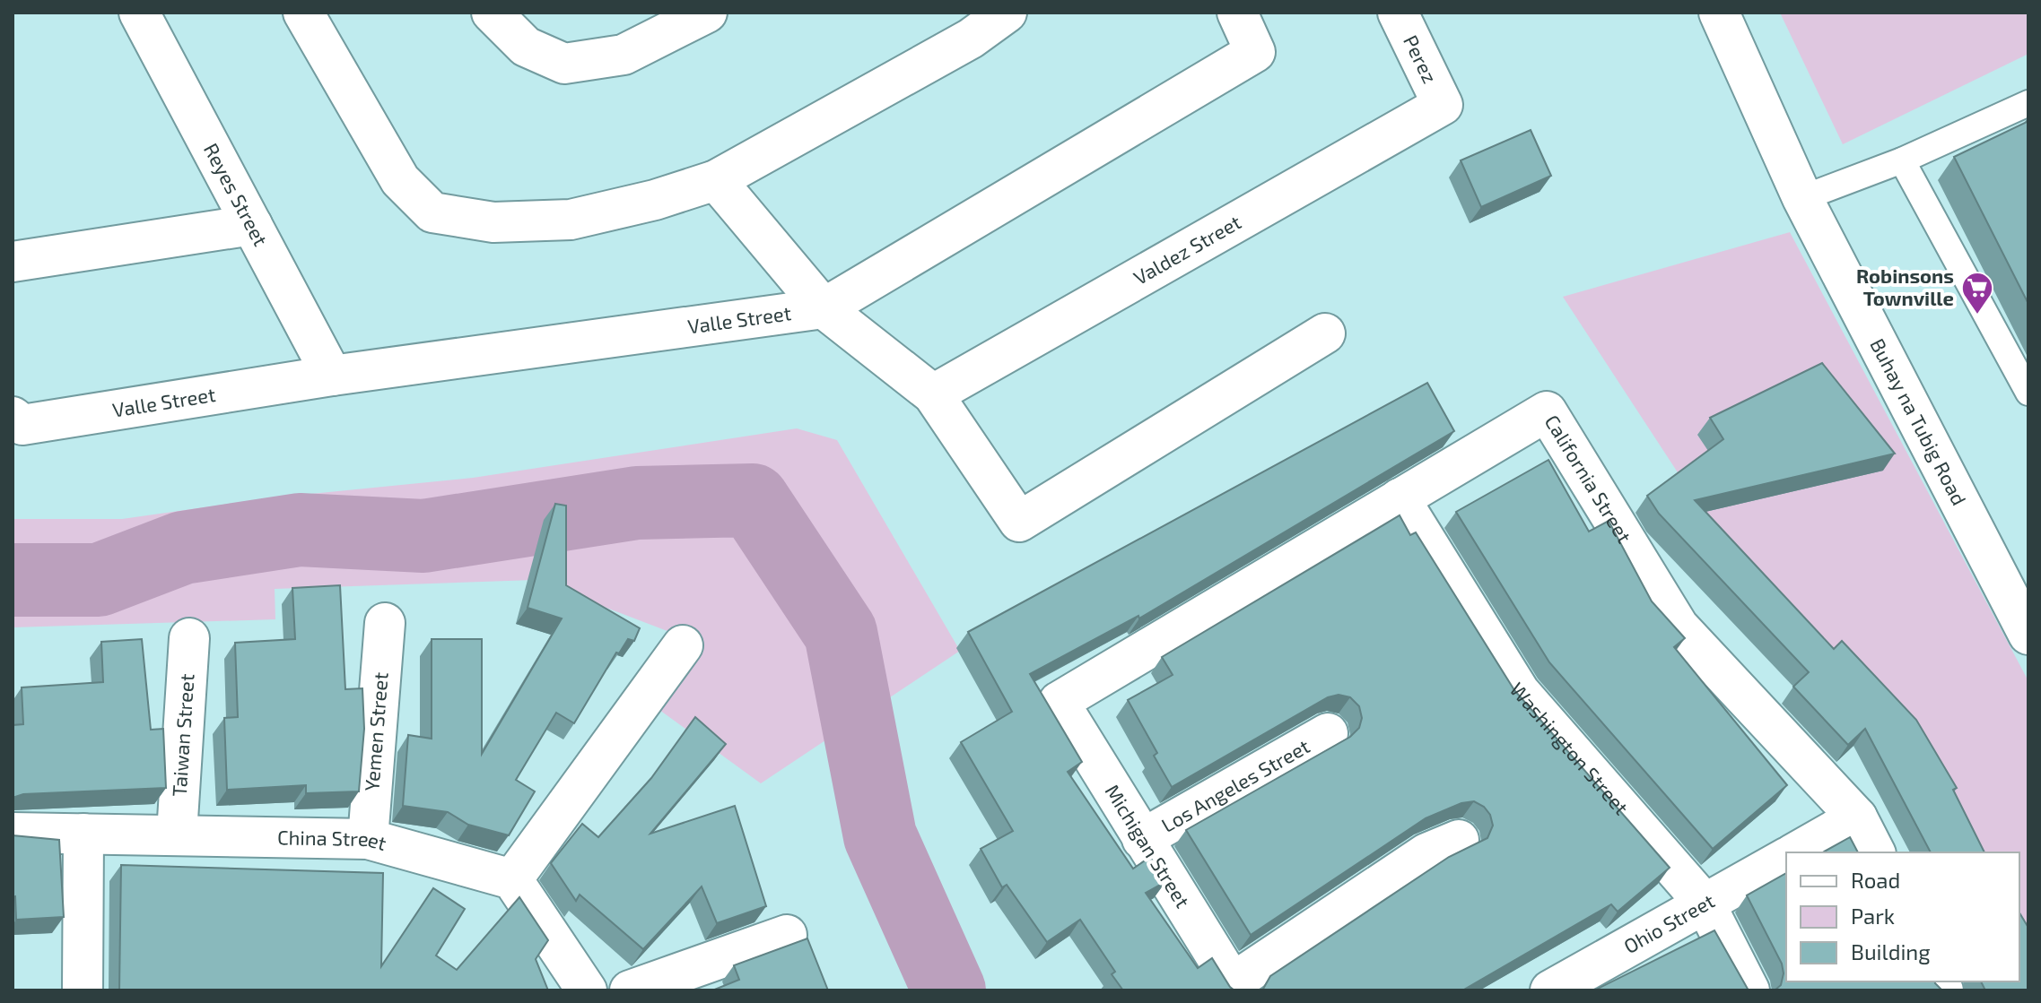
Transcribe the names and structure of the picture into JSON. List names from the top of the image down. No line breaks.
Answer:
{"streets":{"street":["Perez","Reyes Street","Valdez Street","Valle Street","Buhay na Tubig Road","California Street","Yemen Street","Taiwan Street","Washington Street","Los Angeles Street","China Street","Michigan Street","Ohio Street"]},"crossings":[["Perez","Valdez Street"],["Reyes Street","Valle Street"],["California Street","Washington Street"],["California Street","Michigan Street"],["Yemen Street","China Street"],["Taiwan Street","China Street"],["Washington Street","Ohio Street"],["Los Angeles Street","Michigan Street"]],"places":{"supermarket":["Robinsons Townville"]},"legend":["Road","Park","Building"]}
